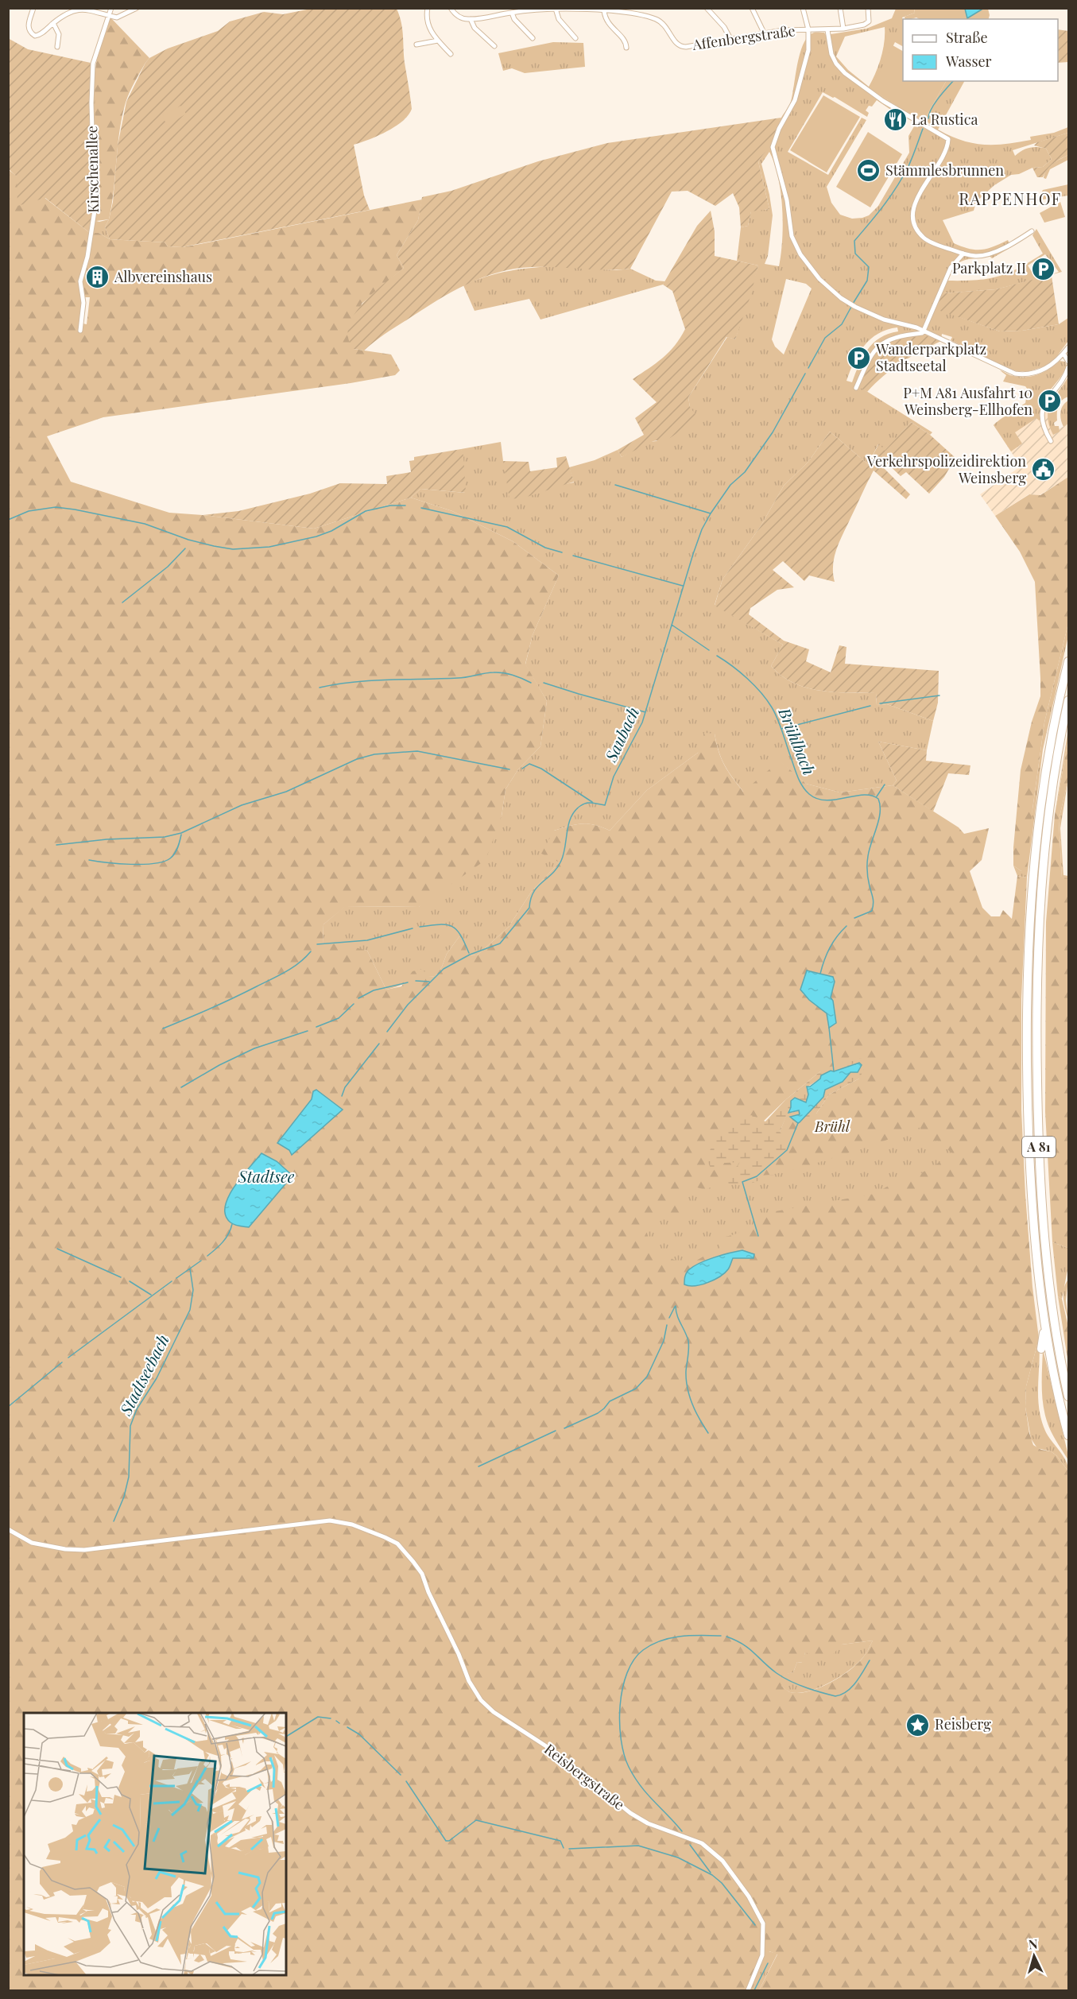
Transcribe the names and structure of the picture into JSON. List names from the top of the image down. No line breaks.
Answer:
{"streets":{"highway":["A 81"],"street":["Affenbergstraße","Kirschenallee","Reisbergstraße"]},"districts":["RAPPENHOF"],"water":["Saubach","Brühlbach","Stadtsee","Stadtseebach"],"parks":["Brühl"],"places":{"restaurant":["La Rustica"],"sports":["Stämmlesbrunnen"],"parking":["Parkplatz II","Wanderparkplatz Stadtseetal","P+M A81 Ausfahrt 10 Weinsberg-Ellhofen"],"building":["Albvereinshaus"],"public building":["Verkehrspolizeidirektion Weinsberg"],"place":["Reisberg"]},"legend":["Straße","Wasser"],"north":"top"}
